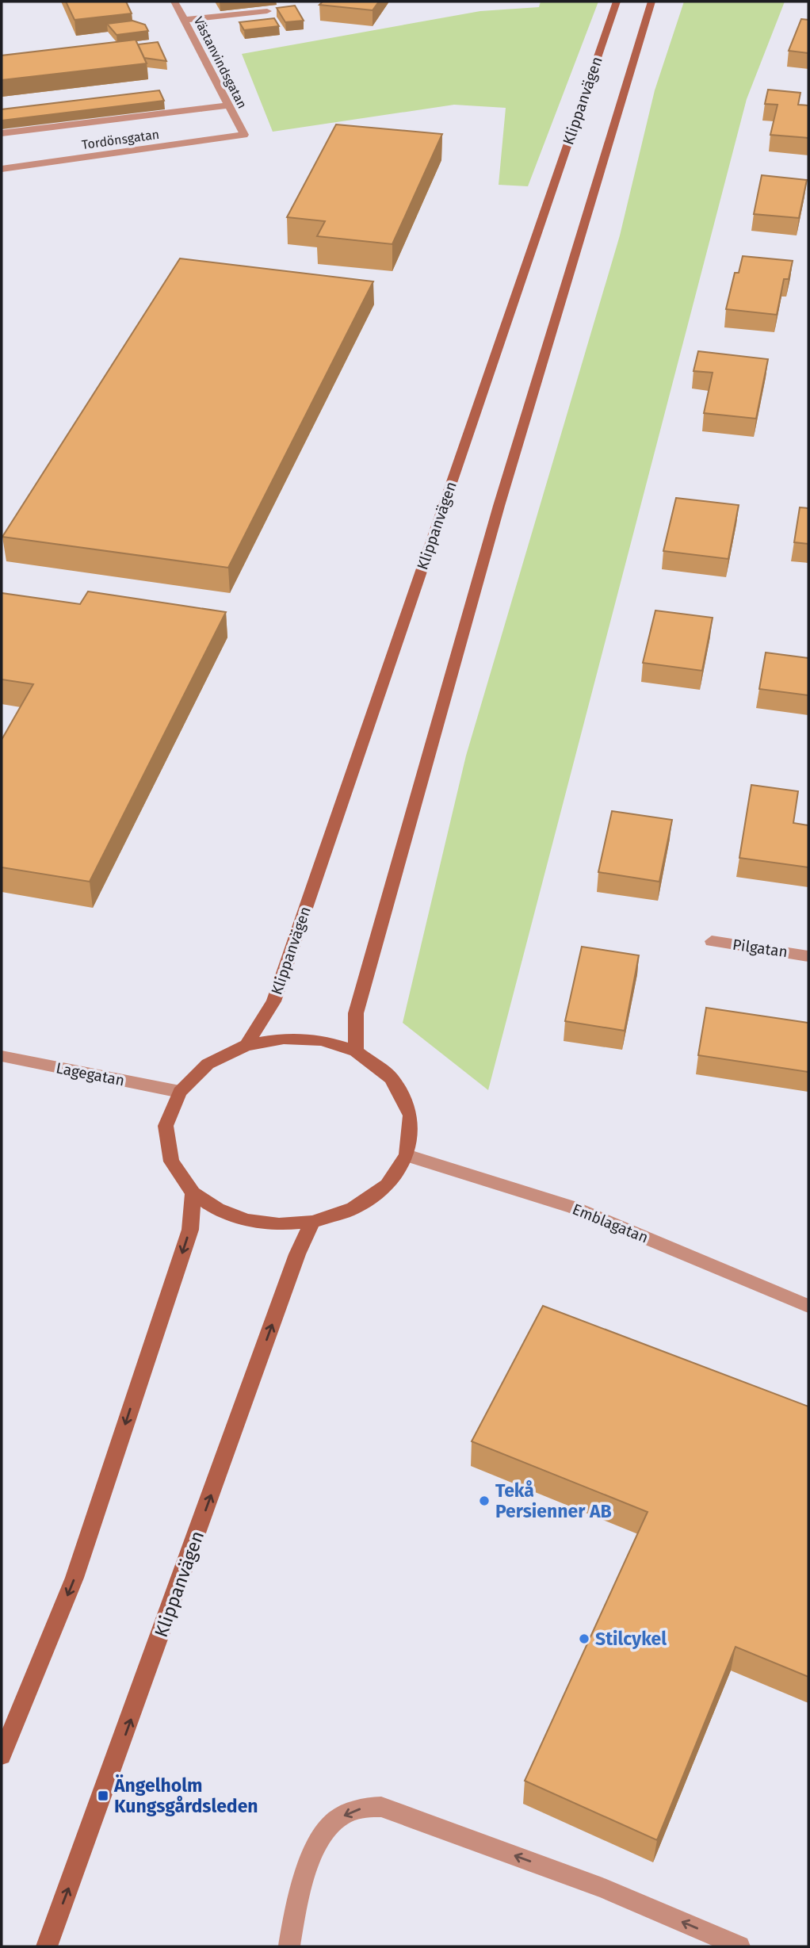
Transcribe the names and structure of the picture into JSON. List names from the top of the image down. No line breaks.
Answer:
{"streets":{"main road":["Klippanvägen"],"street":["Västanvindsgatan","Tordönsgatan","Pilgatan","Lagegatan","Emblagatan"]},"crossings":[["Västanvindsgatan","Tordönsgatan"]],"places":{"other":["Tekå Persienner AB","Stilcykel"],"transit":["Ängelholm Kungsgårdsleden"]}}
